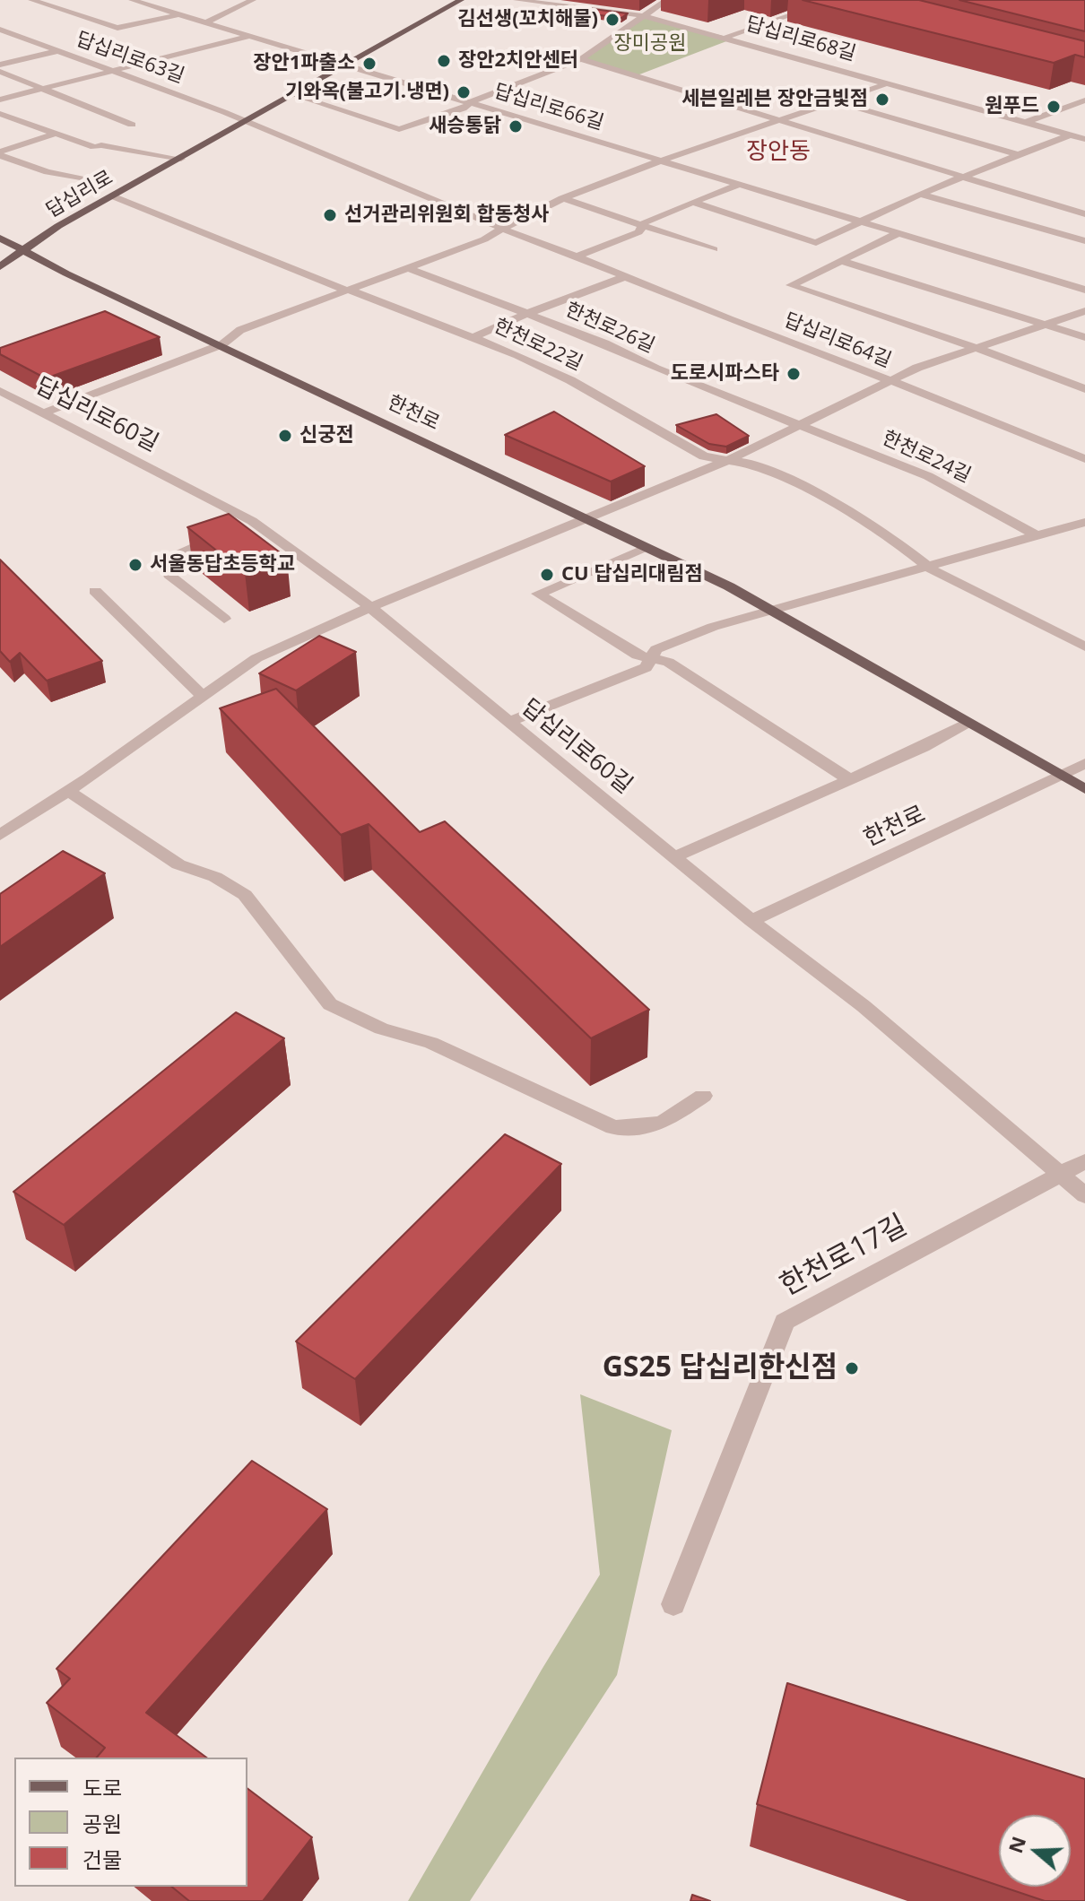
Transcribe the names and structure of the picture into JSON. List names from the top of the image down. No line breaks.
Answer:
{"streets":{"main road":["답십리로","한천로"],"street":["답십리로68길","답십리로63길","답십리로66길","한천로26길","답십리로64길","한천로22길","답십리로60길","한천로24길","한천로17길"]},"crossings":[["답십리로63길","답십리로"],["답십리로63길","답십리로64길"],["답십리로66길","답십리로"],["답십리로","답십리로64길"],["답십리로","한천로22길"],["답십리로","한천로"],["한천로26길","한천로24길"],["한천로","답십리로60길"],["답십리로60길","한천로17길"]],"districts":["장안동"],"parks":["장미공원"],"places":["김선생(꼬치해물)","장안2치안센터","장안1파출소","기와옥(불고기.냉면)","세븐일레븐 장안금빛점","원푸드","새승통닭","선거관리위원회 합동청사","도로시파스타","신궁전","서울동답초등학교","CU 답십리대림점","GS25 답십리한신점"],"legend":["도로","공원","건물"],"north":"left"}
